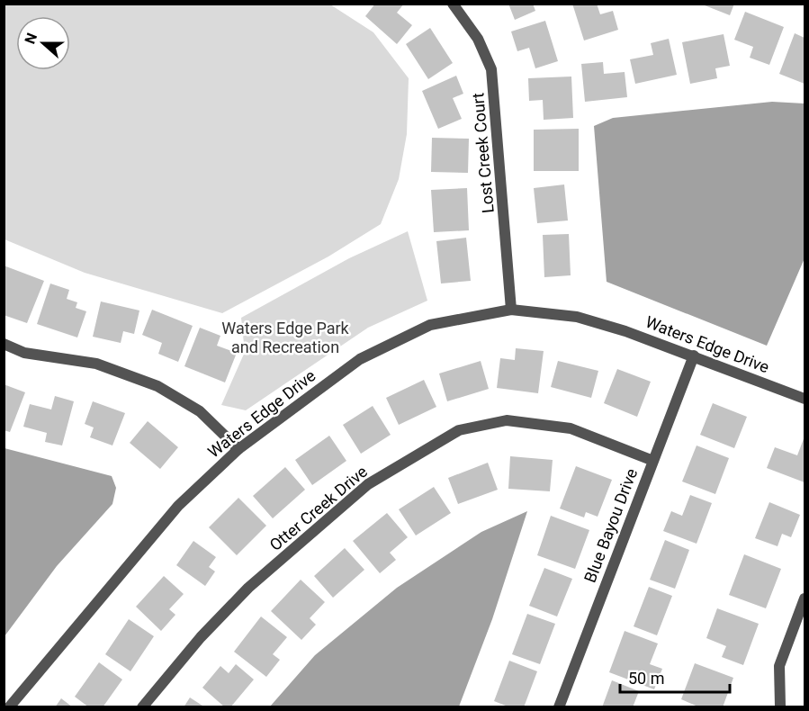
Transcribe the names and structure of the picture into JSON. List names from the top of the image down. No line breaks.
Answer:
{"streets":{"street":["Lost Creek Court","Waters Edge Drive","Otter Creek Drive","Blue Bayou Drive"]},"crossings":[["Lost Creek Court","Waters Edge Drive"],["Waters Edge Drive","Blue Bayou Drive"],["Otter Creek Drive","Blue Bayou Drive"]],"parks":["Waters Edge Park and Recreation"],"scale_bar":"50 m","north":"left"}
